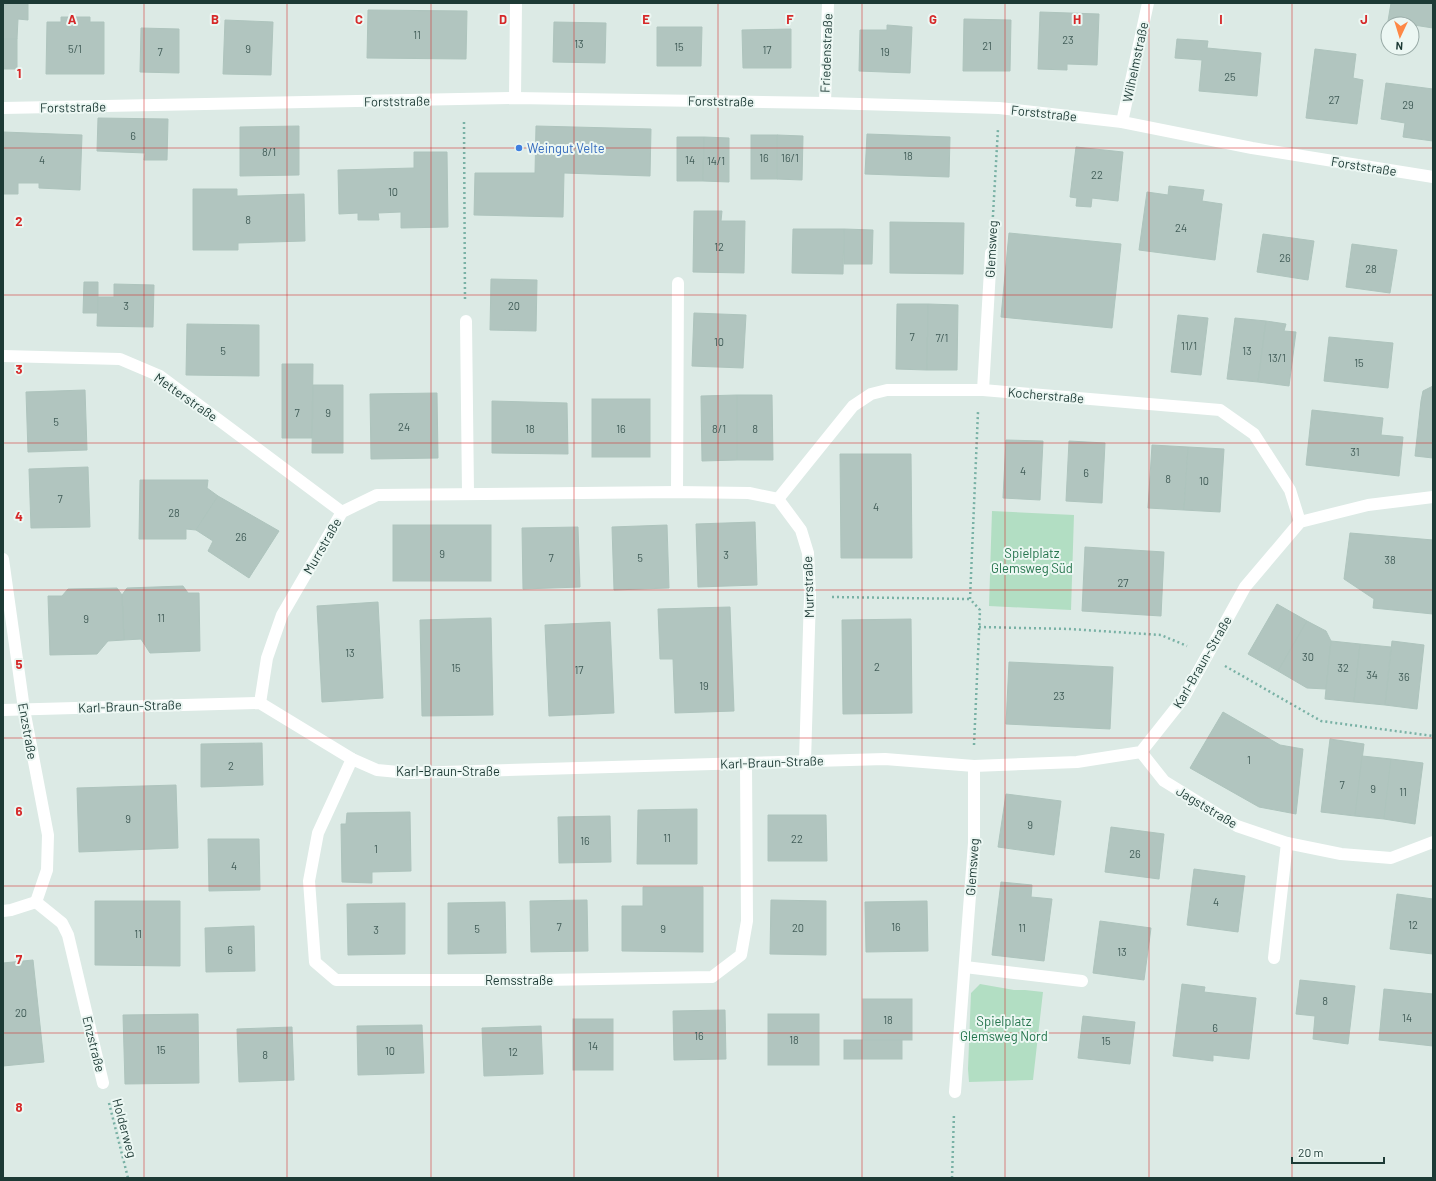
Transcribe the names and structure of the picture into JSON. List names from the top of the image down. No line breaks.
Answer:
{"streets":{"street":["Friedenstraße","Wilhelmstraße","Forststraße","Glemsweg","Kocherstraße","Metterstraße","Murrstraße","Karl-Braun-Straße","Enzstraße","Jagststraße","Remsstraße"],"path":["Holderweg"]},"crossings":[["Friedenstraße","Forststraße"],["Wilhelmstraße","Forststraße"],["Forststraße","Glemsweg"],["Glemsweg","Kocherstraße"],["Glemsweg","Karl-Braun-Straße"],["Kocherstraße","Murrstraße"],["Kocherstraße","Karl-Braun-Straße"],["Metterstraße","Murrstraße"],["Murrstraße","Karl-Braun-Straße"],["Karl-Braun-Straße","Enzstraße"],["Karl-Braun-Straße","Jagststraße"],["Karl-Braun-Straße","Remsstraße"],["Enzstraße","Holderweg"]],"parks":["Spielplatz Glemsweg Süd","Spielplatz Glemsweg Nord"],"places":["Weingut Velte"],"house_numbers":["11","23","13","21","15","5/1","9","17","7","19","25","27","29","6","8/1","18","16","16/1","4","14","14/1","22","10","8","24","12","26","28","3","20","7","7/1","10","11/1","5","13","13/1","15","7","9","5","24","18","16","8/1","8","31","4","6","8","10","7","4","28","26","9","3","7","5","38","27","11","9","13","30","2","15","32","17","34","36","19","23","1","2","7","9","11","9","9","11","22","16","1","26","4","4","12","7","16","20","11","5","9","3","11","6","13","8","20","14","18","6","16","18","15","14","15","10","12","8"],"scale_bar":"20 m","north":"bottom","grid":{"columns":["A","B","C","D","E","F","G","H","I","J"],"rows":["1","2","3","4","5","6","7","8"]}}
